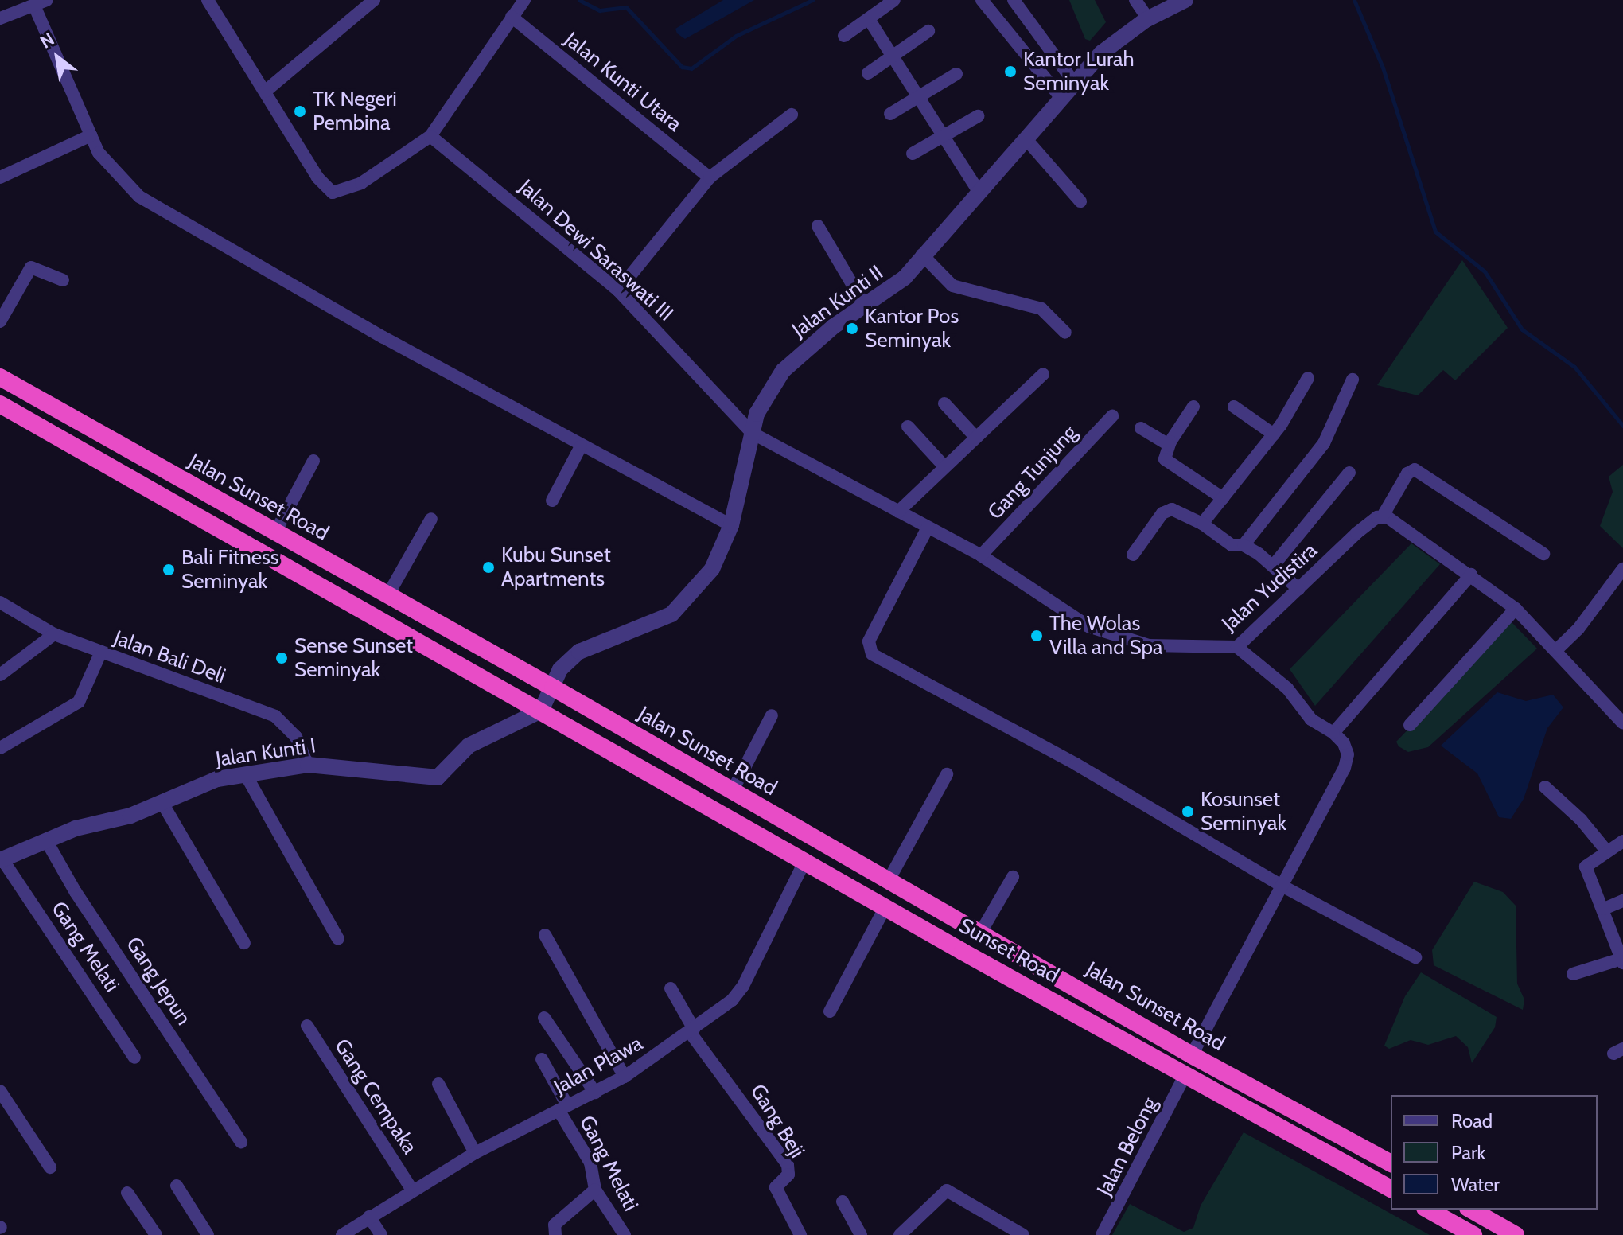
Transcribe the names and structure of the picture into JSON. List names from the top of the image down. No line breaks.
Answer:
{"streets":{"highway":["Jalan Sunset Road","Sunset Road"],"street":["Jalan Kunti Utara","Jalan Dewi Saraswati III","Jalan Kunti II","Gang Tunjung","Jalan Yudistira","Jalan Bali Deli","Jalan Kunti I","Gang Melati","Gang Jepun","Jalan Plawa","Gang Cempaka","Gang Beji","Jalan Belong"]},"crossings":[["Jalan Dewi Saraswati III","Jalan Kunti II"],["Jalan Dewi Saraswati III","Jalan Yudistira"],["Jalan Kunti II","Jalan Sunset Road"],["Jalan Kunti II","Jalan Yudistira"],["Gang Tunjung","Jalan Yudistira"],["Jalan Bali Deli","Jalan Kunti I"],["Jalan Kunti I","Gang Melati"],["Jalan Kunti I","Gang Jepun"],["Gang Melati","Jalan Plawa"],["Sunset Road","Jalan Plawa"],["Sunset Road","Jalan Belong"],["Jalan Plawa","Gang Cempaka"],["Jalan Plawa","Gang Beji"]],"places":["Kantor Lurah Seminyak","TK Negeri Pembina","Kantor Pos Seminyak","Kubu Sunset Apartments","Bali Fitness Seminyak","The Wolas Villa and Spa","Sense Sunset Seminyak","Kosunset Seminyak"],"legend":["Road","Park","Water"],"north":"top left"}
